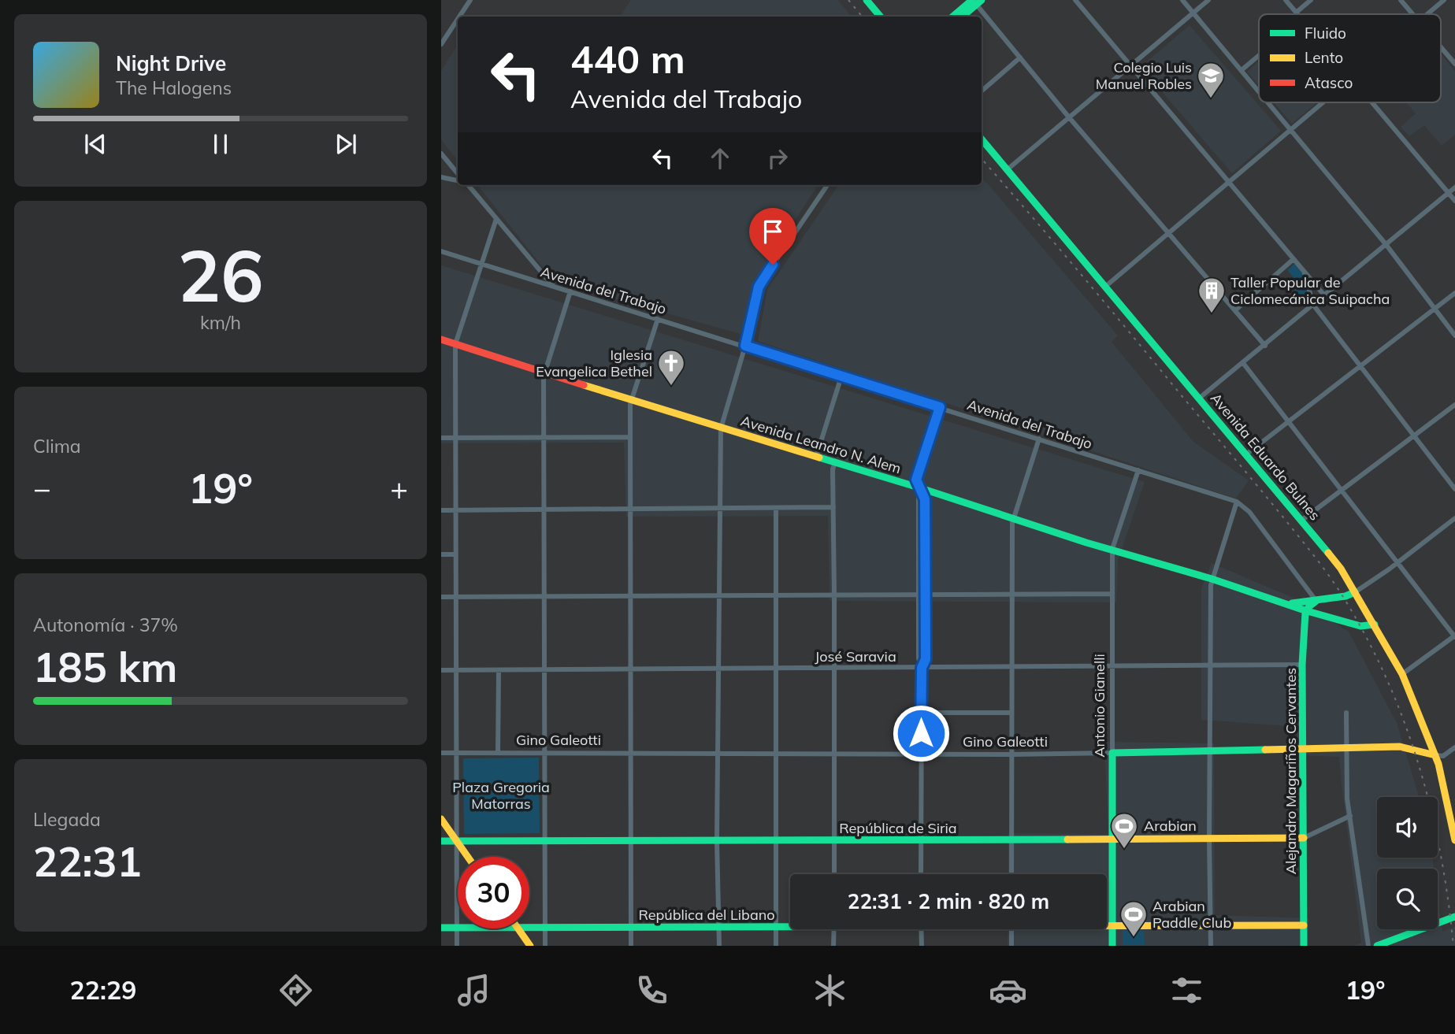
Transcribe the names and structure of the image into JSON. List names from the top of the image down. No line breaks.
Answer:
{"streets":{"main road":["Avenida Leandro N. Alem","Avenida Eduardo Bulnes","Antonio Gianelli","Gino Galeotti","Alejandro Magariños Cervantes","República de Siria","República del Libano"],"street":["Avenida del Trabajo","José Saravia"]},"crossings":[["Avenida del Trabajo","Avenida Leandro N. Alem"],["Avenida del Trabajo","Antonio Gianelli"],["Avenida Leandro N. Alem","Avenida Eduardo Bulnes"],["Avenida Leandro N. Alem","Antonio Gianelli"],["Avenida Leandro N. Alem","Alejandro Magariños Cervantes"],["Avenida Eduardo Bulnes","Gino Galeotti"],["José Saravia","Antonio Gianelli"],["José Saravia","Alejandro Magariños Cervantes"],["Antonio Gianelli","Gino Galeotti"],["Antonio Gianelli","República de Siria"],["Antonio Gianelli","República del Libano"],["Gino Galeotti","Alejandro Magariños Cervantes"],["Alejandro Magariños Cervantes","República de Siria"],["Alejandro Magariños Cervantes","República del Libano"]],"parks":["Plaza Gregoria Matorras"],"places":{"school or university":["Colegio Luis Manuel Robles"],"building":["Taller Popular de Ciclomecánica Suipacha"],"church":["Iglesia Evangelica Bethel"],"sports":["Arabian","Arabian Paddle Club"]},"legend":["Fluido","Lento","Atasco"],"page":{"turn":["440 m","Avenida del Trabajo"],"song":["Night Drive","The Halogens"],"tile":[["26","km/h"],"Clima",["Autonomía · 37%","185 km"],["Llegada","22:31"]],"heat":["−","19°","+"],"limit":"30","trip":"22:31 · 2 min · 820 m","tabs":["22:29","19°"]}}
